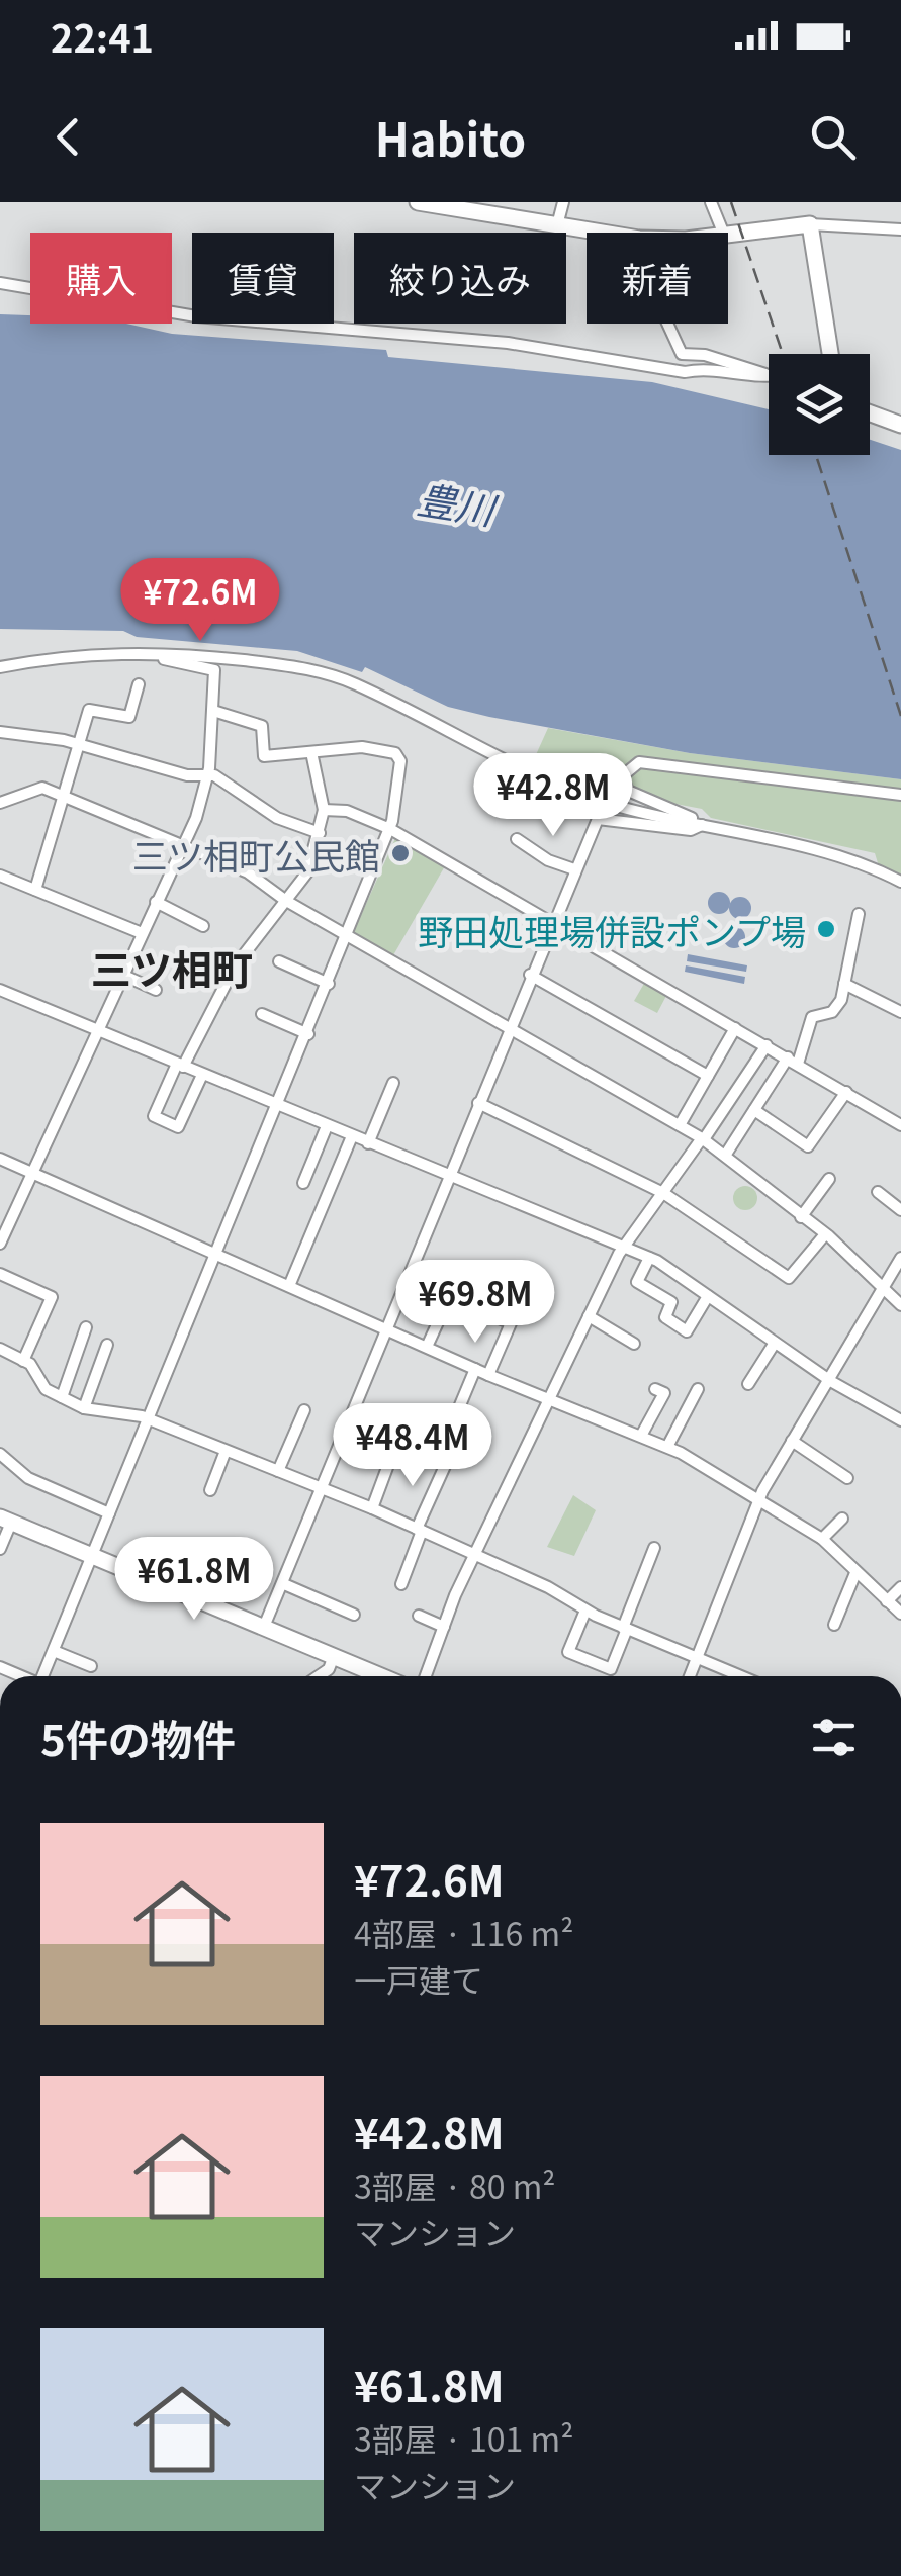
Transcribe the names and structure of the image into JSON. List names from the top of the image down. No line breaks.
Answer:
{"districts":["三ツ相町"],"water":["豊川"],"places":["三ツ相町公民館","野田処理場併設ポンプ場"],"page":{"status":"22:41","header":"Habito","chip":["購入","賃貸","絞り込み","新着"],"price":["¥72.6M","¥42.8M","¥69.8M","¥48.4M","¥61.8M"],"heading":"5件の物件","list":[{"name":"¥72.6M","note":"4部屋 · 116 m² · 一戸建て"},{"name":"¥42.8M","note":"3部屋 · 80 m² · マンション"},{"name":"¥61.8M","note":"3部屋 · 101 m² · マンション"}]}}
